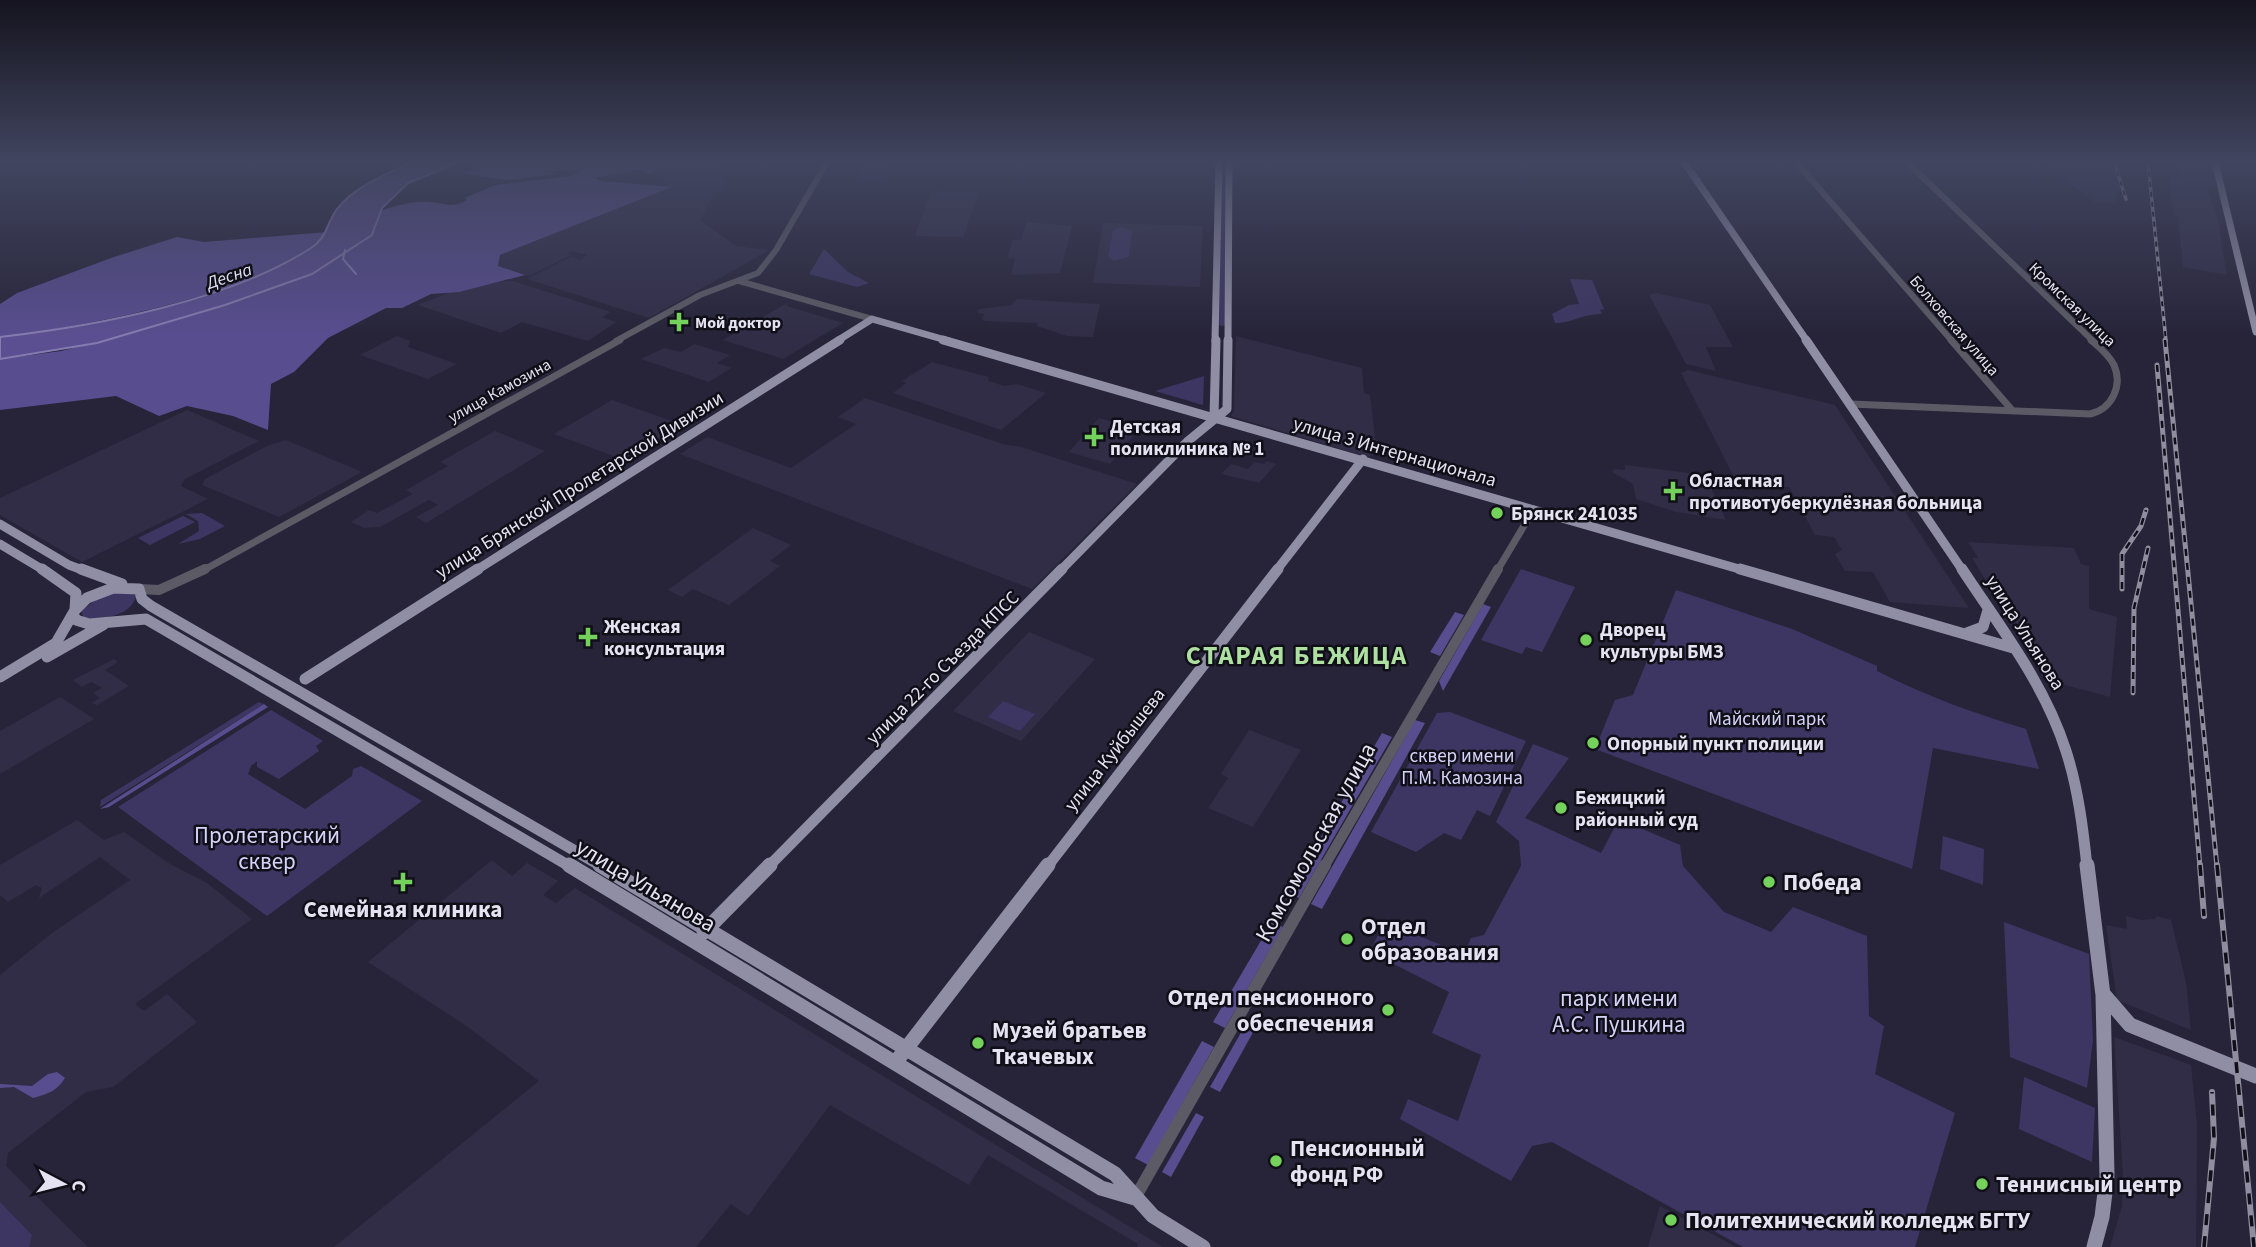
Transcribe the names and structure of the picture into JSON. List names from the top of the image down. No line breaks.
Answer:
{"streets":{"main road":["улица 3 Интернационала","улица Брянской Пролетарской Дивизии","улица Ульянова","улица 22-го Съезда КПСС","улица Куйбышева"],"street":["Кромская улица","Болховская улица","улица Камозина","Комсомольская улица"]},"crossings":[["Кромская улица","Болховская улица"],["улица Камозина","улица 3 Интернационала"],["улица Камозина","улица Ульянова"],["улица 3 Интернационала","улица Брянской Пролетарской Дивизии"],["улица 3 Интернационала","улица Ульянова"],["улица 3 Интернационала","улица 22-го Съезда КПСС"],["улица 3 Интернационала","улица Куйбышева"],["улица 3 Интернационала","Комсомольская улица"],["улица Ульянова","улица 22-го Съезда КПСС"],["улица Ульянова","улица Куйбышева"],["улица Ульянова","Комсомольская улица"]],"districts":["CТАРАЯ БЕЖИЦА"],"water":["Десна"],"parks":["Майский парк","сквер имени П.М. Камозина","Пролетарский сквер","парк имени А.С. Пушкина"],"places":{"health":["Мой доктор","Детская поликлиника № 1","Областная противотуберкулёзная больница","Женская консультация","Семейная клиника"],"other":["Брянск 241035","Дворец культуры БМЗ","Опорный пункт полиции","Бежицкий районный суд","Победа","Отдел образования","Отдел пенсионного обеспечения","Музей братьев Ткачевых","Пенсионный фонд РФ","Теннисный центр","Политехнический колледж БГТУ"]},"north":"right"}
